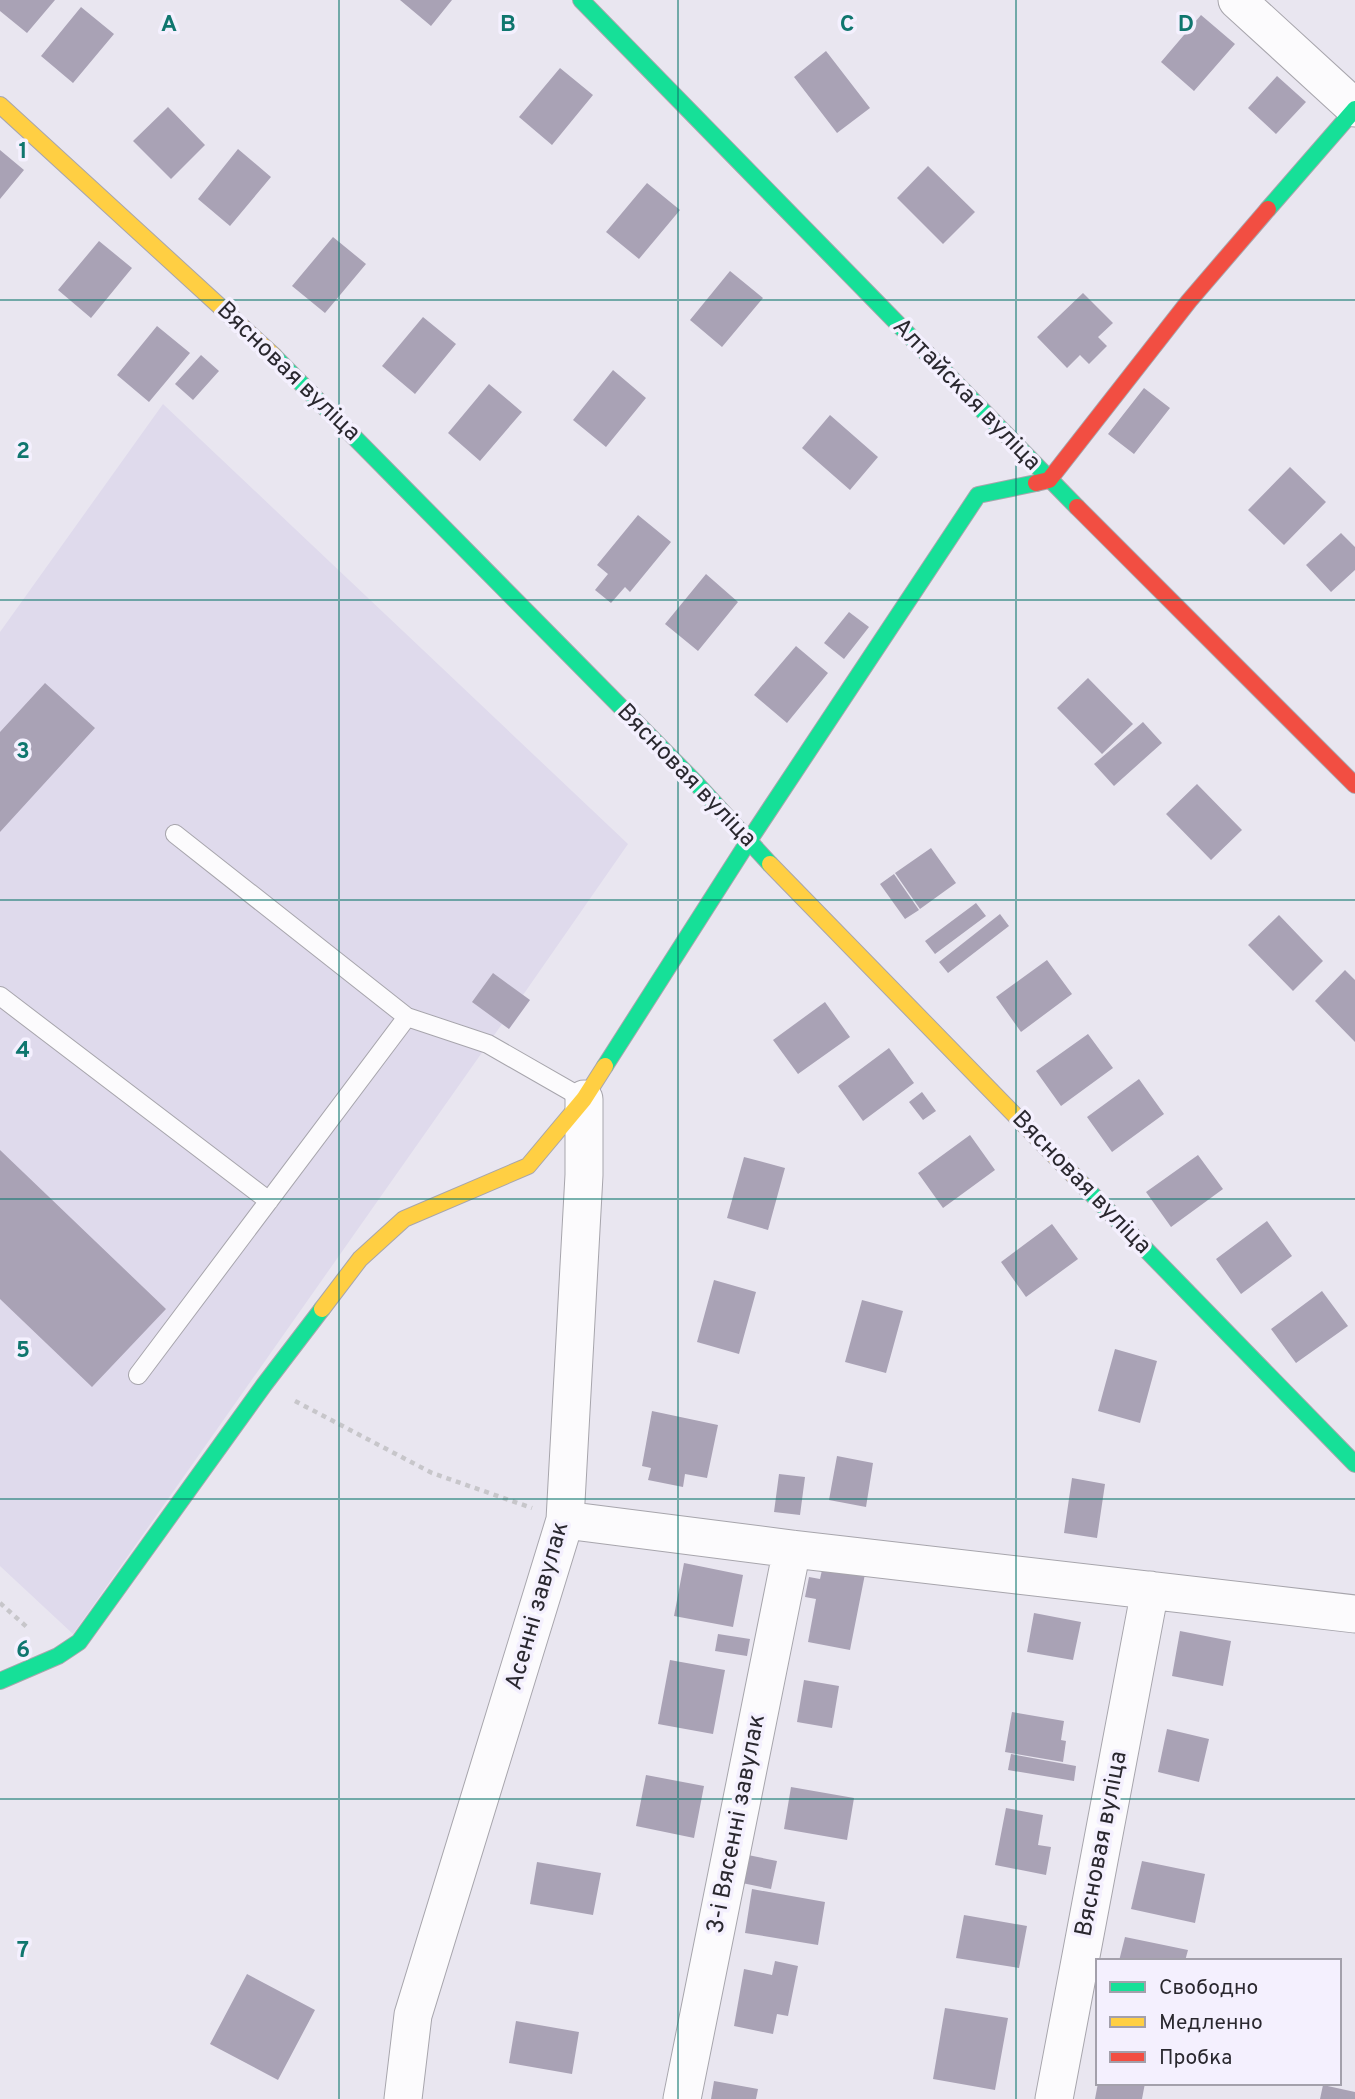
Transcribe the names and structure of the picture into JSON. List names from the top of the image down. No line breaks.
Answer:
{"streets":{"street":["Вясновая вуліца","Алтайская вуліца","Асенні завулак","3-і Вясенні завулак"]},"legend":["Свободно","Медленно","Пробка"],"grid":{"columns":["A","B","C","D"],"rows":["1","2","3","4","5","6","7"]}}
